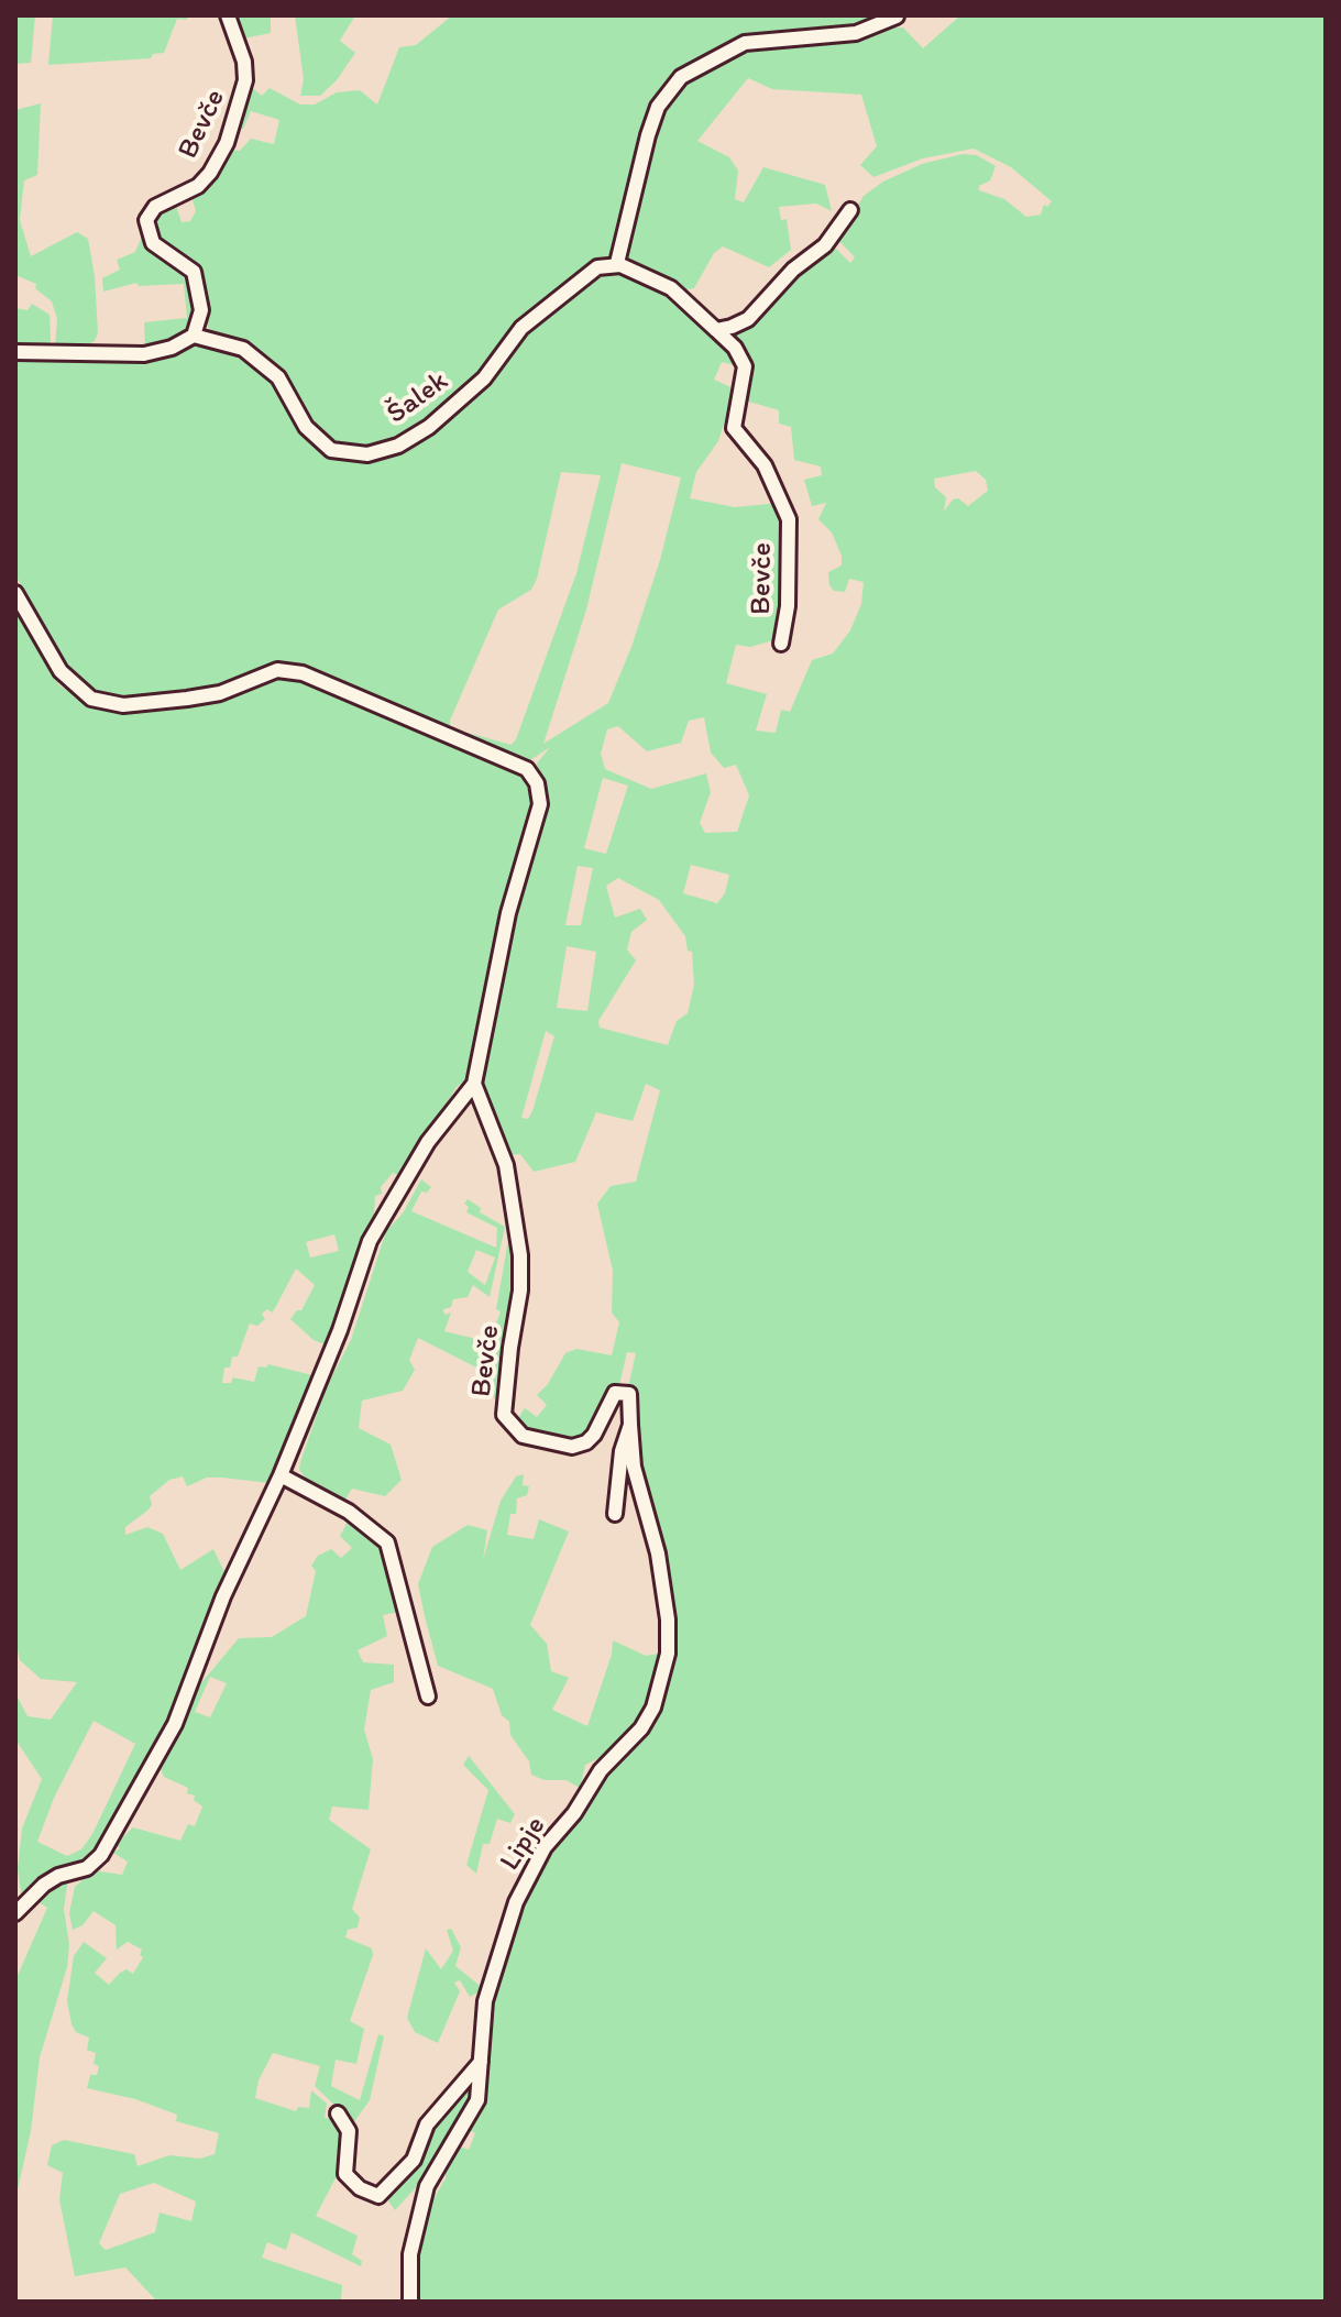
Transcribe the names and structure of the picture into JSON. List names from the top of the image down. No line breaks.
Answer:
{"streets":{"street":["Bevče","Šalek","Lipje"]},"crossings":[["Bevče","Šalek"],["Bevče","Lipje"]]}
